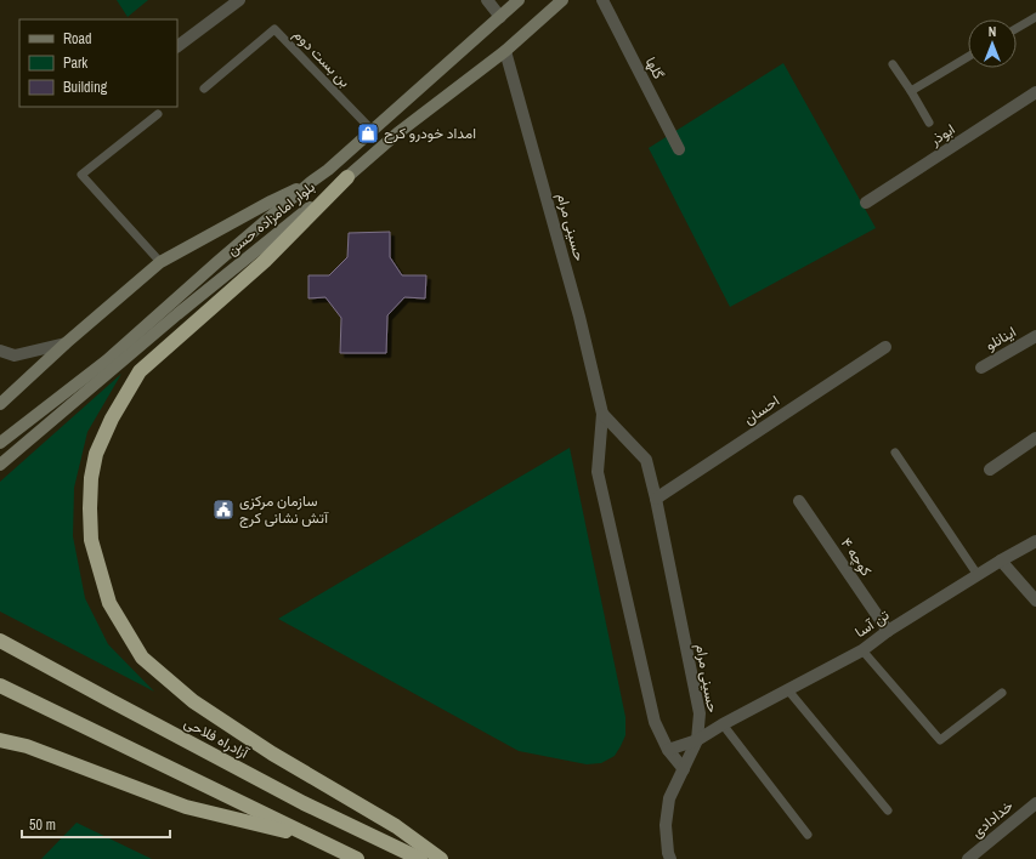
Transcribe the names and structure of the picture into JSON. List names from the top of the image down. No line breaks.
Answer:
{"streets":{"highway":["آزادراه فلاحی"],"main road":["بلوار امامزاده حسن"],"street":["گلها","ابوذر","حسینی مرام","اینانلو","احسان","کوچه ۴","تن آسا","خدادادی"],"lane":["بن بست دوم"]},"crossings":[["بن بست دوم","بلوار امامزاده حسن"],["بلوار امامزاده حسن","حسینی مرام"],["حسینی مرام","احسان"],["حسینی مرام","تن آسا"],["کوچه ۴","تن آسا"]],"places":{"shop":["امداد خودرو کرح"],"public building":["سازمان مرکزی آتش نشانی کرج"]},"legend":["Road","Park","Building"],"scale_bar":"50 m","north":"top"}
